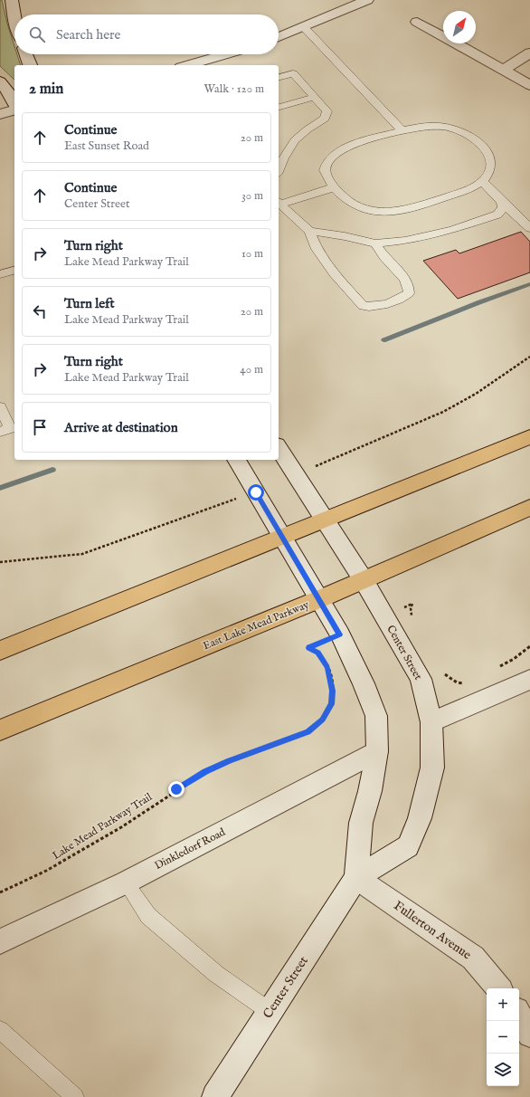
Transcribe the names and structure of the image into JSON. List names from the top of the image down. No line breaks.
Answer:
{"streets":{"main road":["East Lake Mead Parkway"],"street":["Center Street","Dinkledorf Road","Fullerton Avenue"],"path":["Lake Mead Parkway Trail"]},"crossings":[["East Lake Mead Parkway","Center Street"],["Center Street","Lake Mead Parkway Trail"],["Center Street","Dinkledorf Road"],["Center Street","Fullerton Avenue"]],"north":"top right","page":{"search":"Search here","heading":["2 min","Walk · 120 m"],"list":[["Continue","East Sunset Road","20 m"],["Continue","Center Street","30 m"],["Turn right","Lake Mead Parkway Trail","10 m"],["Turn left","Lake Mead Parkway Trail","20 m"],["Turn right","Lake Mead Parkway Trail","40 m"],"Arrive at destination"],"map_buttons":["+","−"]}}
